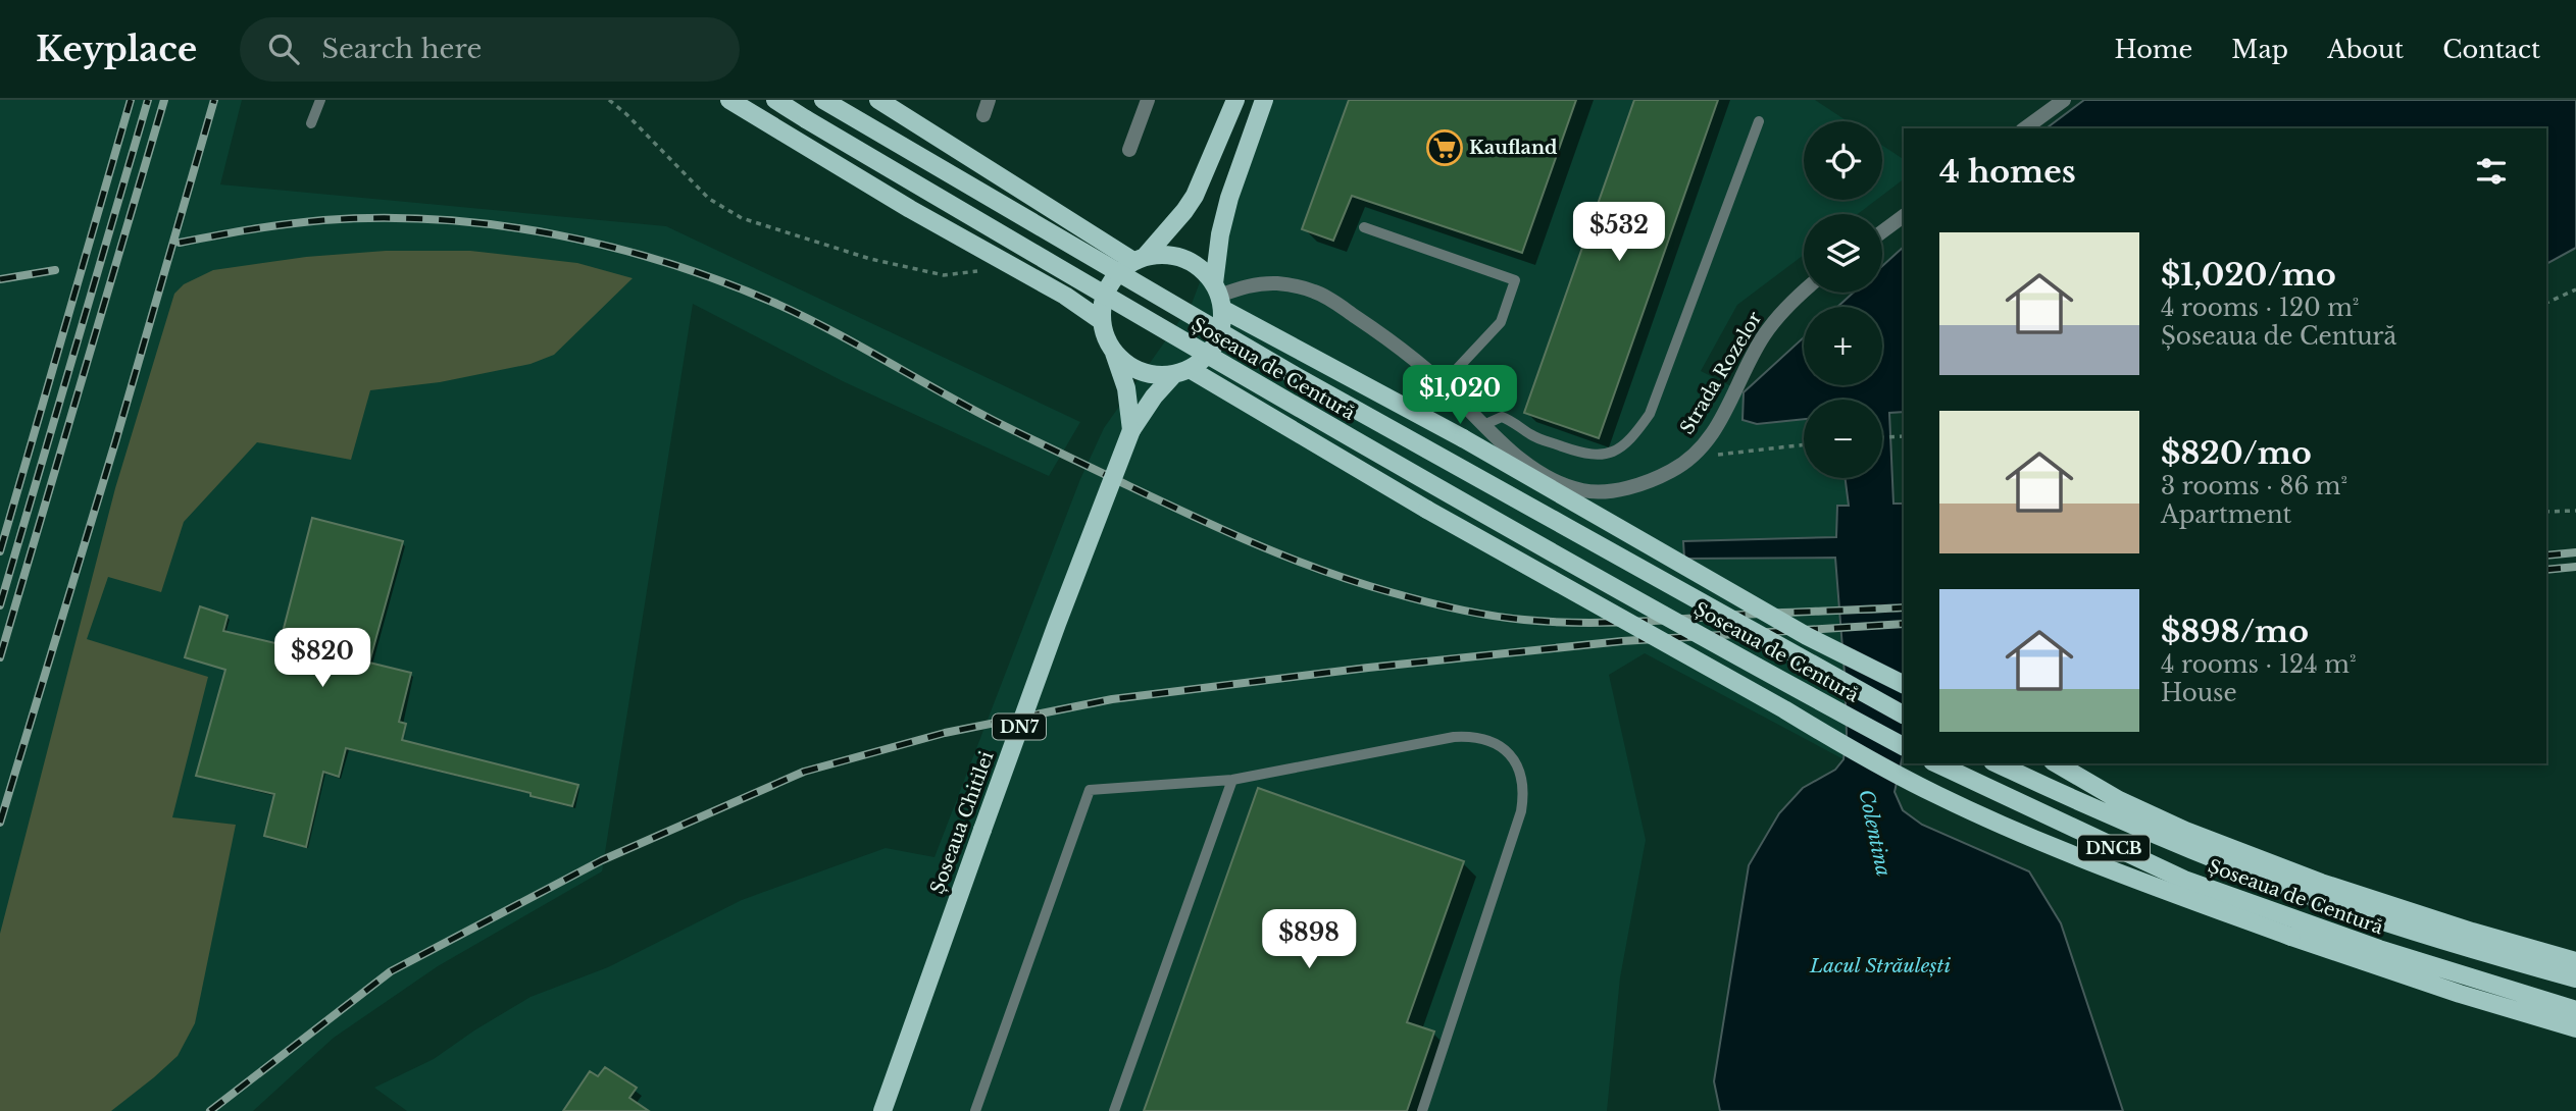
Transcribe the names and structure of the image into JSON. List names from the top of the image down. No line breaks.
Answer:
{"streets":{"main road":["Șoseaua de Centură","DN7","Șoseaua Chitilei","DNCB"],"street":["Strada Rozelor"]},"crossings":[["DN7","Șoseaua Chitilei"]],"water":["Colentina","Lacul Străulești"],"places":{"supermarket":["Kaufland"]},"page":{"header":"Keyplace","search":"Search here","nav":["Home","Map","About","Contact"],"map_buttons":["+","−"],"heading":"4 homes","price":["$532","$1,020","$820","$898"],"list":[{"name":"$1,020/mo","note":"4 rooms · 120 m² · Șoseaua de Centură"},{"name":"$820/mo","note":"3 rooms · 86 m² · Apartment"},{"name":"$898/mo","note":"4 rooms · 124 m² · House"}]}}
